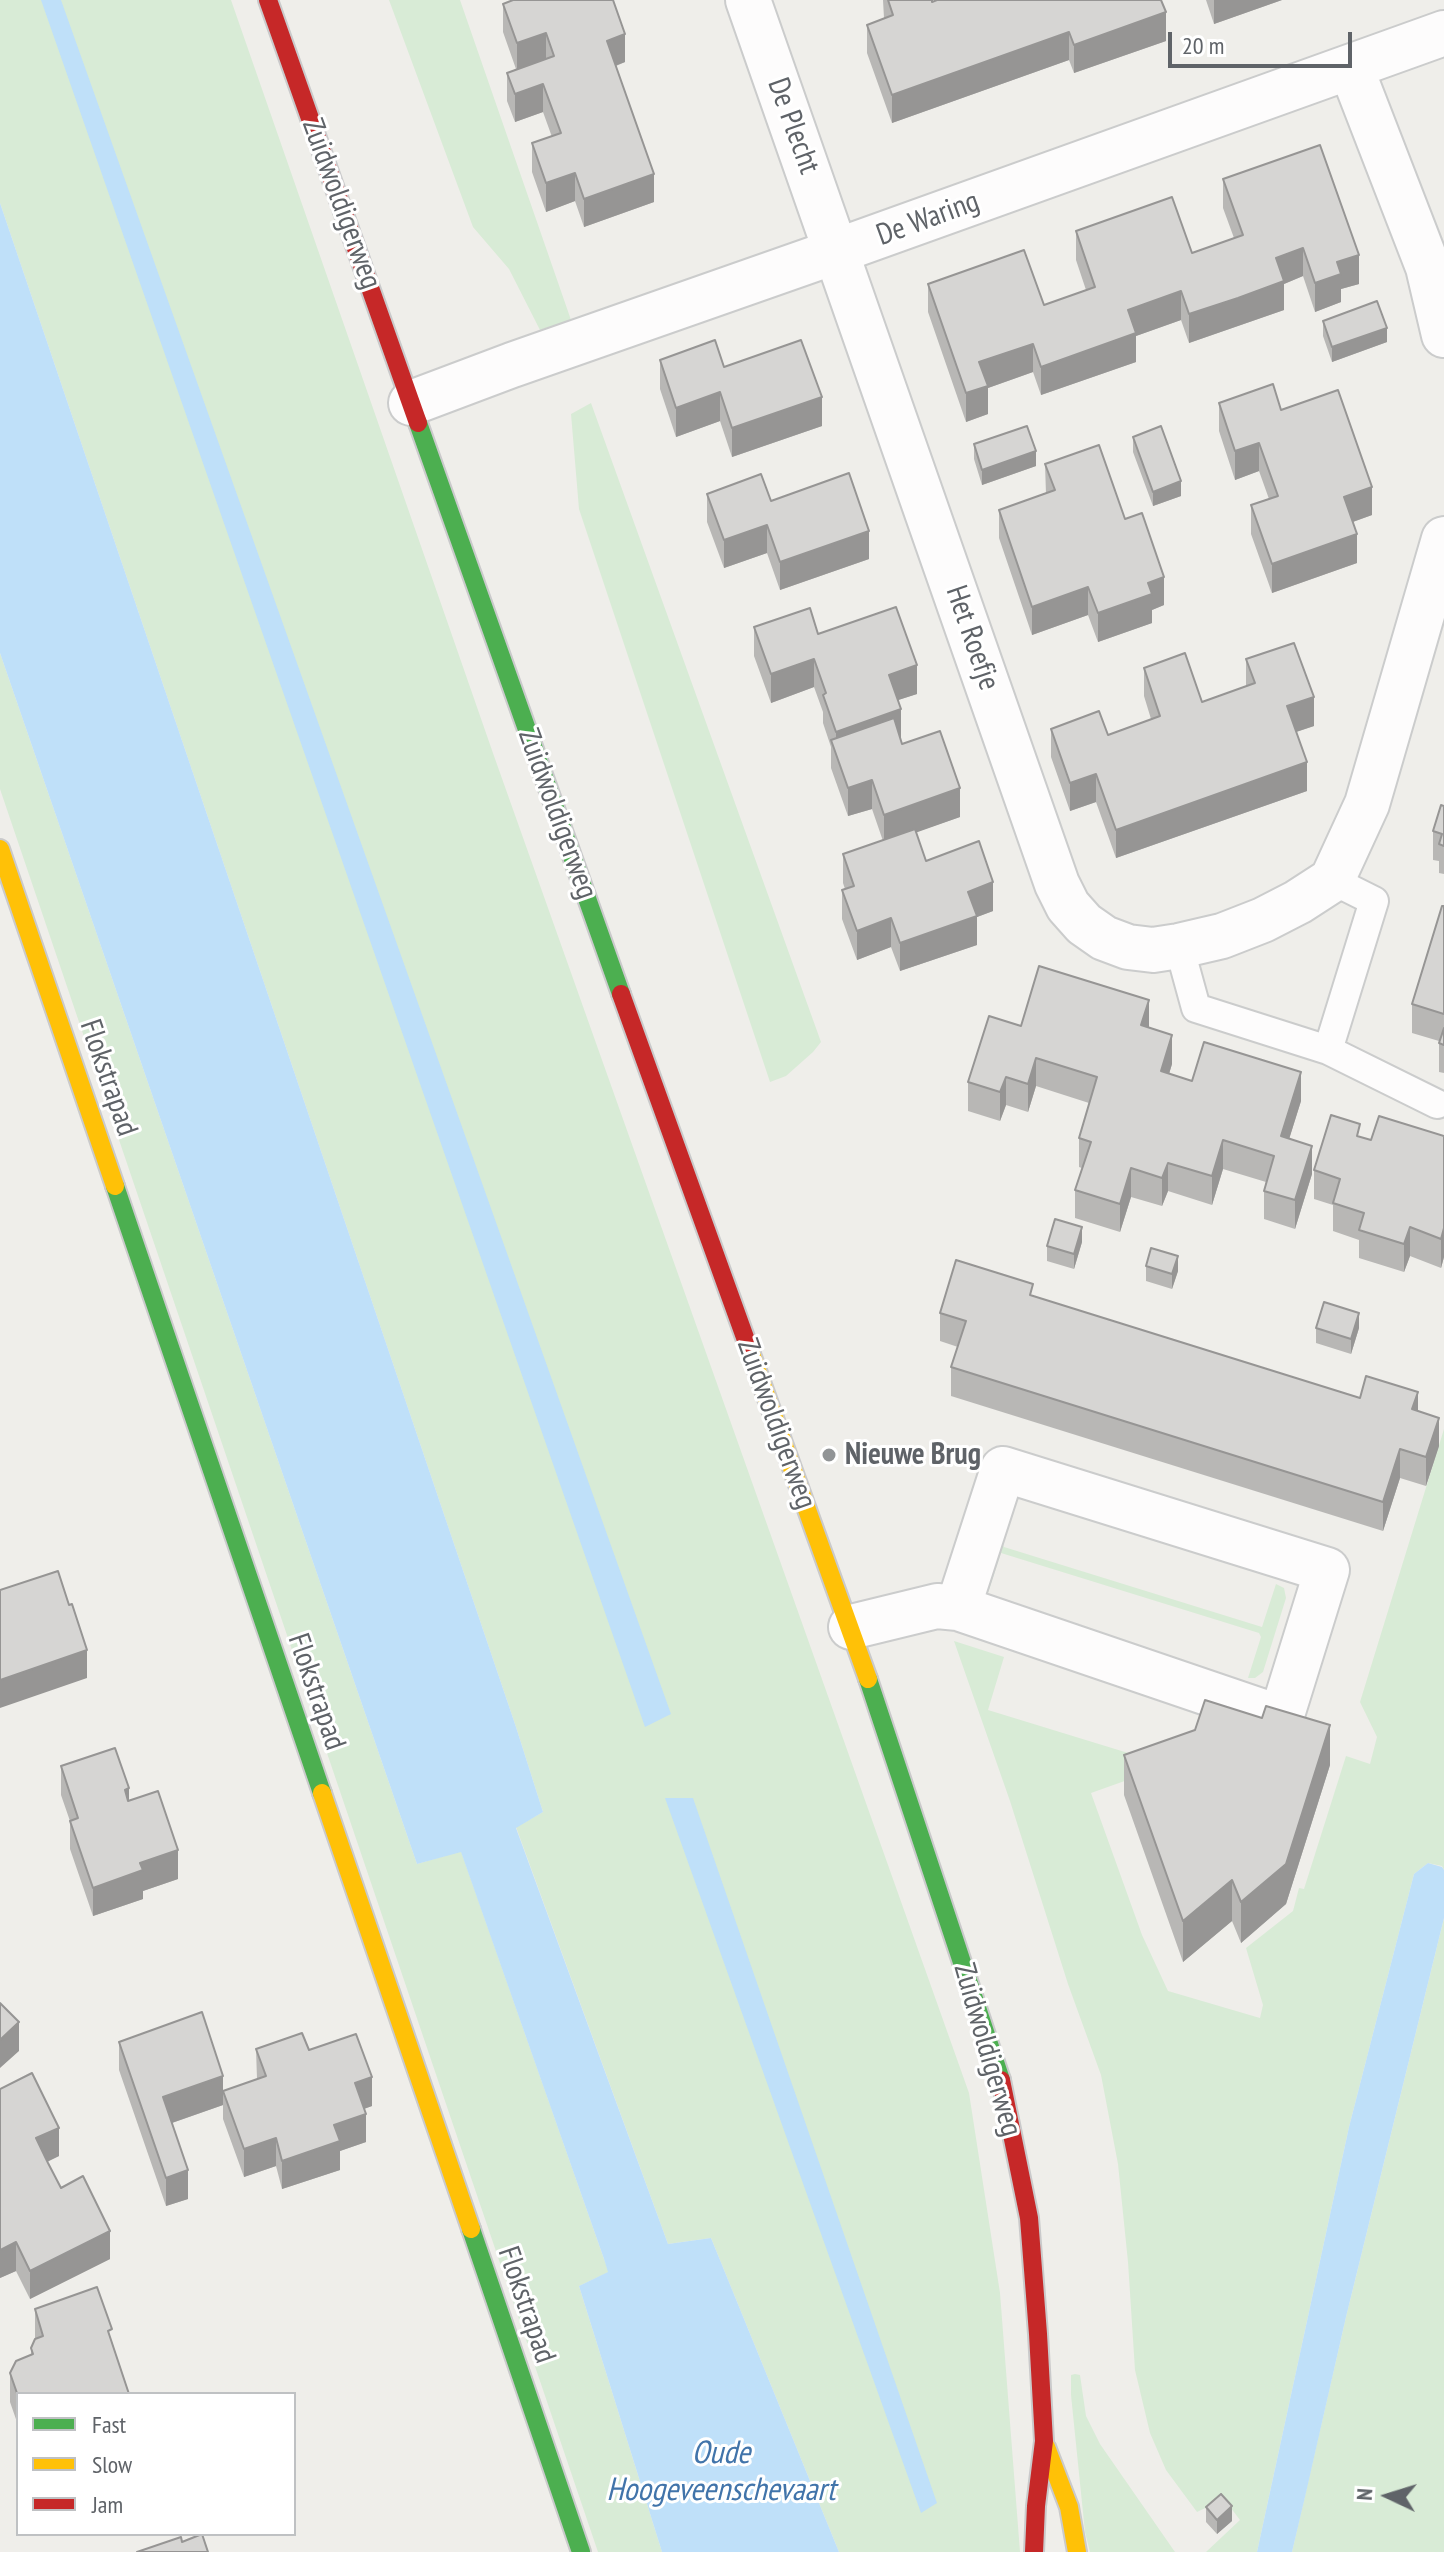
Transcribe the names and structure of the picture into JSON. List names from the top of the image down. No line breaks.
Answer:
{"streets":{"main road":["Zuidwoldigerweg","Flokstrapad"],"street":["De Plecht","De Waring","Het Roefje"]},"crossings":[["De Plecht","De Waring"],["De Plecht","Het Roefje"],["Zuidwoldigerweg","De Waring"],["De Waring","Het Roefje"]],"water":["Oude Hoogeveenschevaart"],"places":["Nieuwe Brug"],"legend":["Fast","Slow","Jam"],"scale_bar":"20 m","north":"left"}
